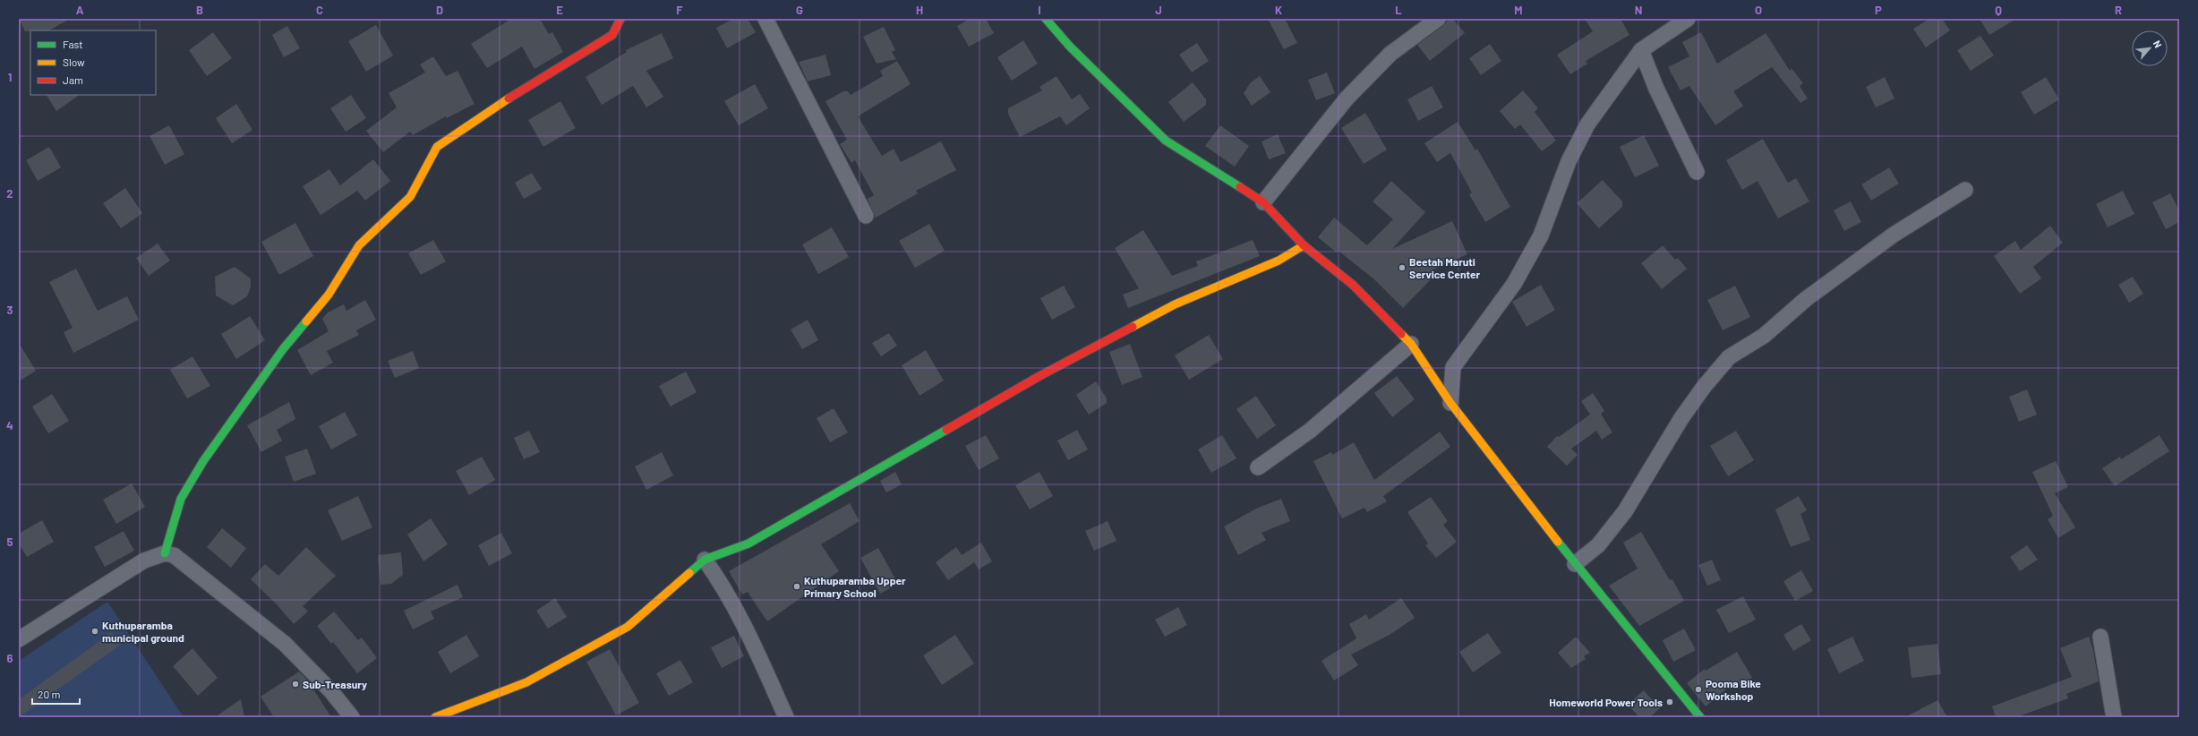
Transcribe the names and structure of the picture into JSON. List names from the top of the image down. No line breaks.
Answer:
{"places":["Beetah Maruti Service Center","Kuthuparamba Upper Primary School","Kuthuparamba municipal ground","Sub-Treasury","Pooma Bike Workshop","Homeworld Power Tools"],"legend":["Fast","Slow","Jam"],"scale_bar":"20 m","north":"top right","grid":{"columns":["A","B","C","D","E","F","G","H","I","J","K","L","M","N","O","P","Q","R"],"rows":["1","2","3","4","5","6"]}}
